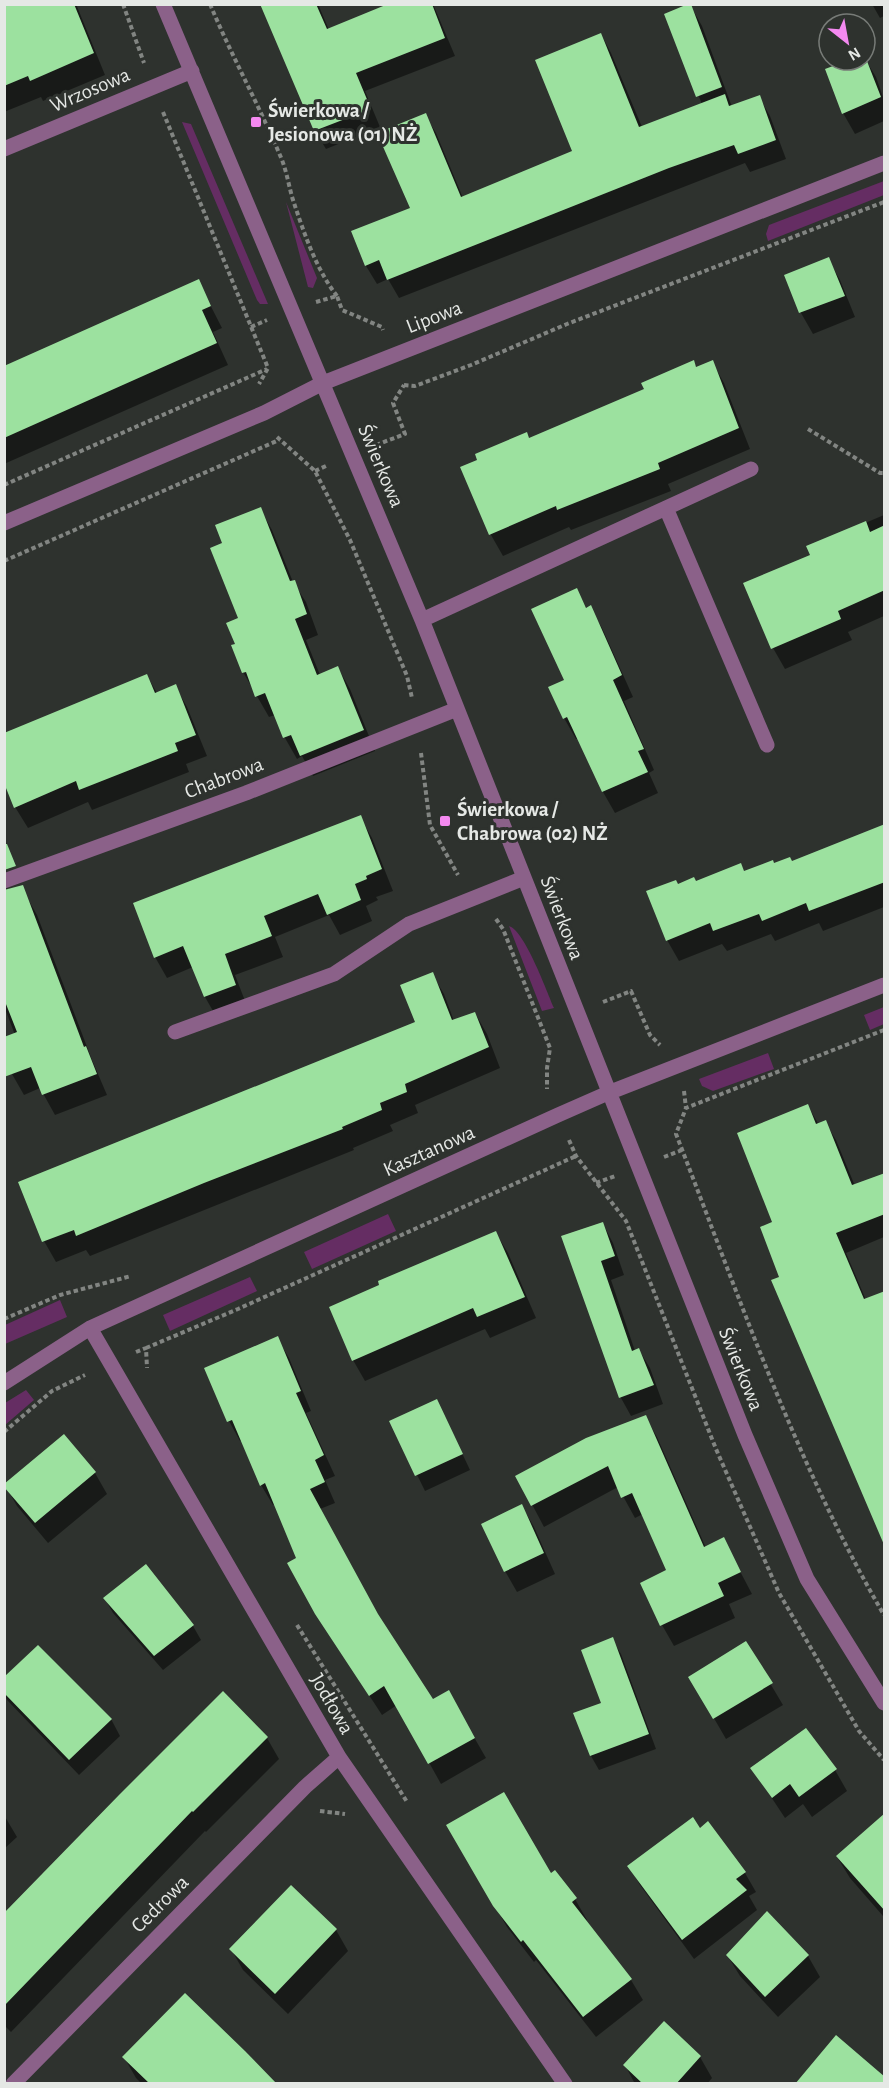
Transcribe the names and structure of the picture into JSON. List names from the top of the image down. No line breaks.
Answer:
{"streets":{"street":["Wrzosowa","Lipowa","Świerkowa","Chabrowa","Kasztanowa","Jodłowa","Cedrowa"]},"crossings":[["Wrzosowa","Świerkowa"],["Lipowa","Świerkowa"],["Świerkowa","Chabrowa"],["Świerkowa","Kasztanowa"],["Kasztanowa","Jodłowa"],["Jodłowa","Cedrowa"]],"places":{"transit":["Świerkowa / Jesionowa (01) NŻ","Świerkowa / Chabrowa (02) NŻ"]},"north":"bottom right"}
